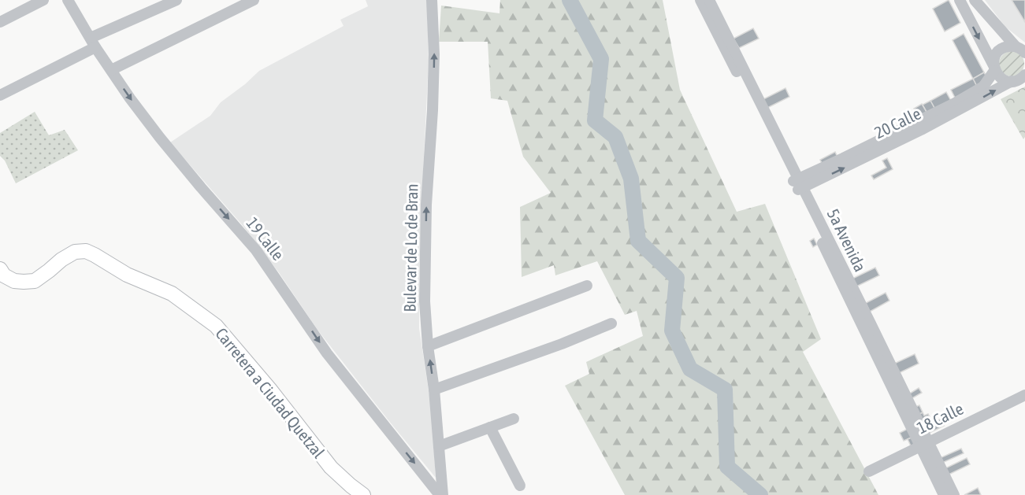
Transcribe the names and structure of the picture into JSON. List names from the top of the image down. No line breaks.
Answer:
{"streets":{"main road":["Carretera a Ciudad Quetzal"],"street":["20 Calle","19 Calle","5a Avenida","Bulevar de Lo de Bran","18 Calle"]},"crossings":[["20 Calle","5a Avenida"],["19 Calle","Bulevar de Lo de Bran"],["5a Avenida","18 Calle"]],"one_way":["19 Calle","Bulevar de Lo de Bran"]}
